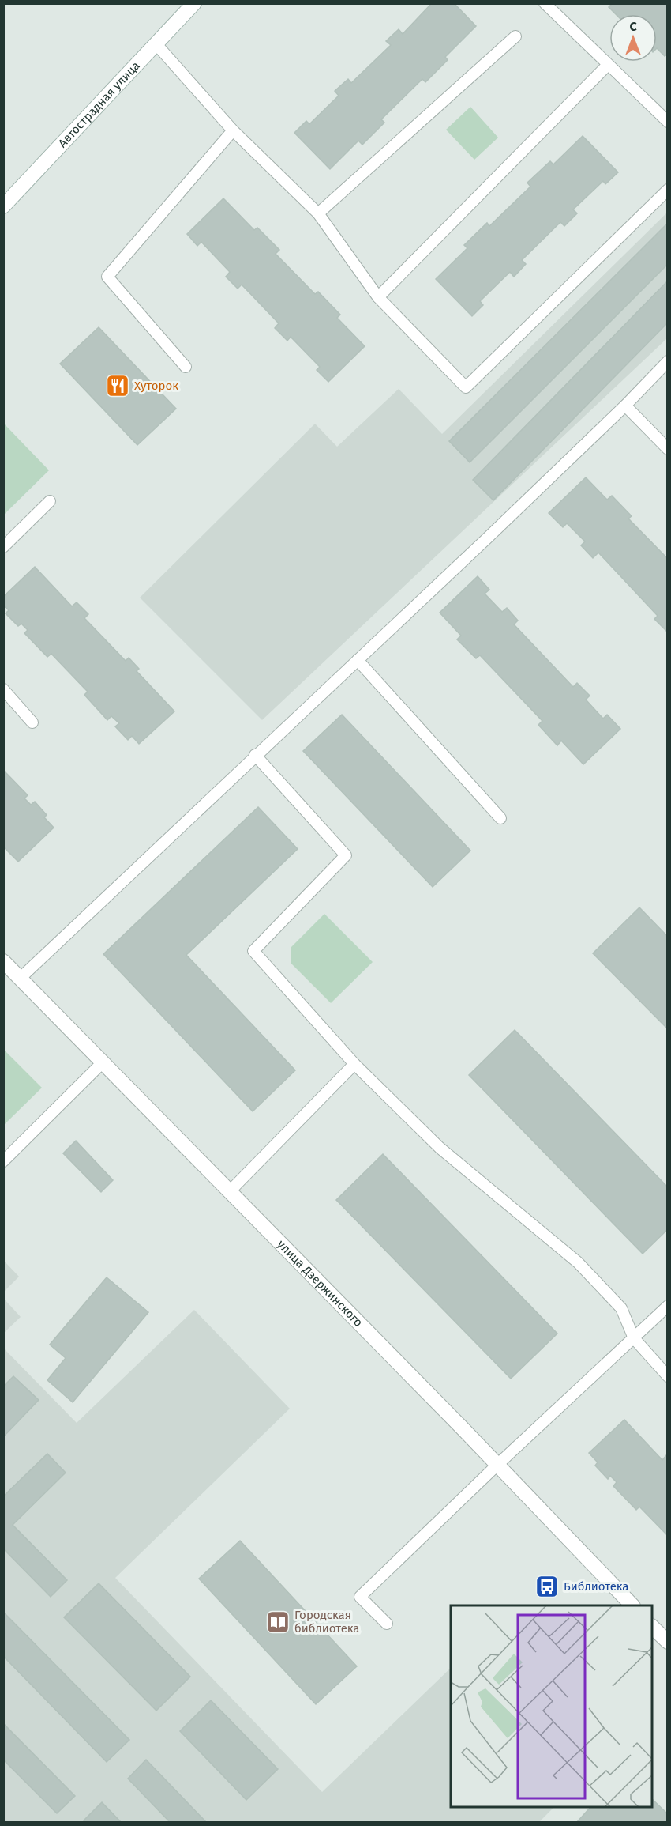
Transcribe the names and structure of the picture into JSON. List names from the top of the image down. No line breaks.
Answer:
{"streets":{"street":["Автострадная улица","улица Дзержинского"]},"places":{"restaurant":["Хуторок"],"bus stop":["Библиотека"],"library":["Городская библиотека"]},"north":"top"}
